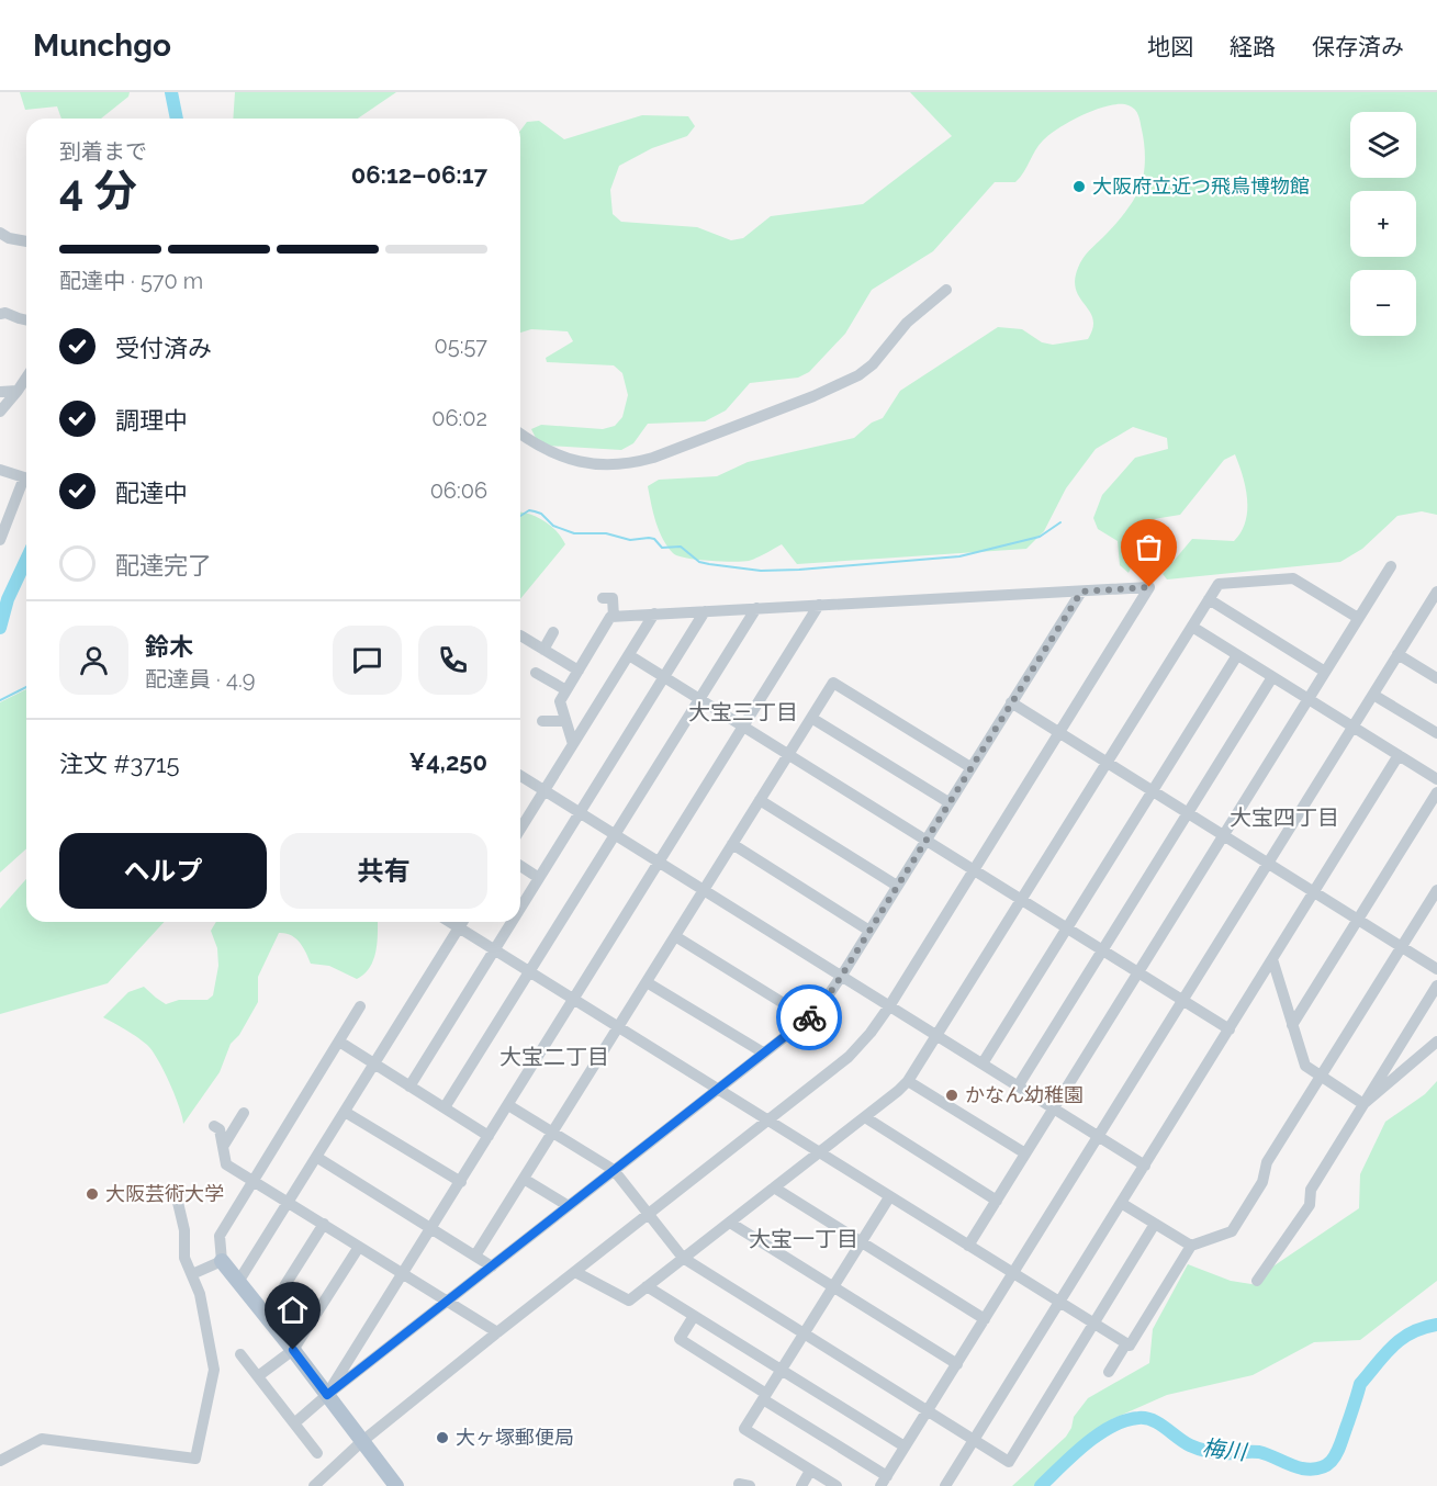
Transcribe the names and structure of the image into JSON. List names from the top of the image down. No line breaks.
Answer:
{"districts":["大宝三丁目","大宝四丁目","大宝二丁目","大宝一丁目"],"water":["梅川"],"places":["大阪府立近つ飛鳥博物館","かなん幼稚園","大阪芸術大学","大ヶ塚郵便局"],"page":{"header":"Munchgo","nav":["地図","経路","保存済み"],"map_buttons":["+","−"],"heading":["4 分","到着まで","06:12–06:17"],"panel":["鈴木","配達員 · 4.9","注文 #3715","¥4,250"],"bar":"配達中 · 570 m","list":[["受付済み","05:57"],["調理中","06:02"],["配達中","06:06"],"配達完了"],"buttons":["ヘルプ","共有"]}}
